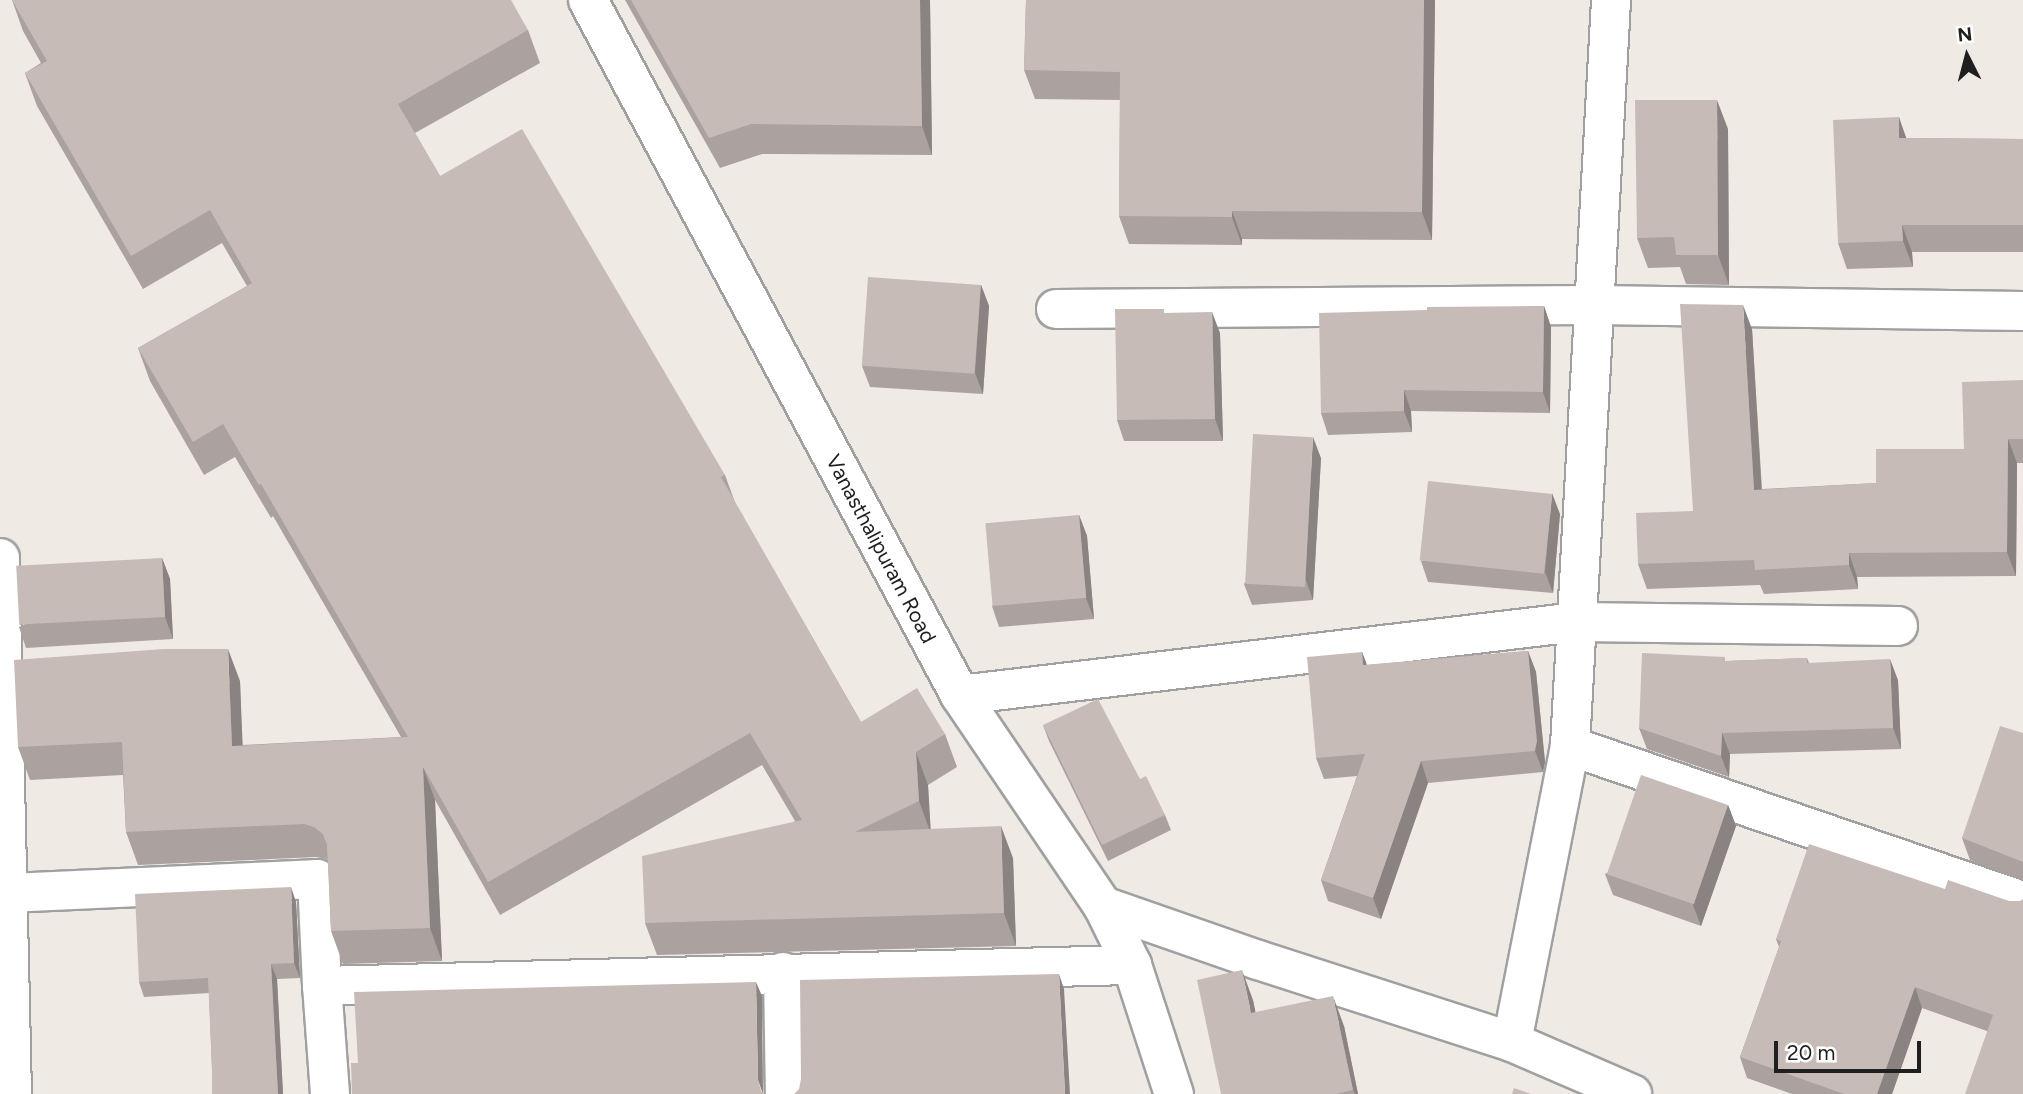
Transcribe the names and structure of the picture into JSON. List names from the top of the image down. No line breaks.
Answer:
{"streets":{"street":["Vanasthalipuram Road"]},"scale_bar":"20 m","north":"top"}
